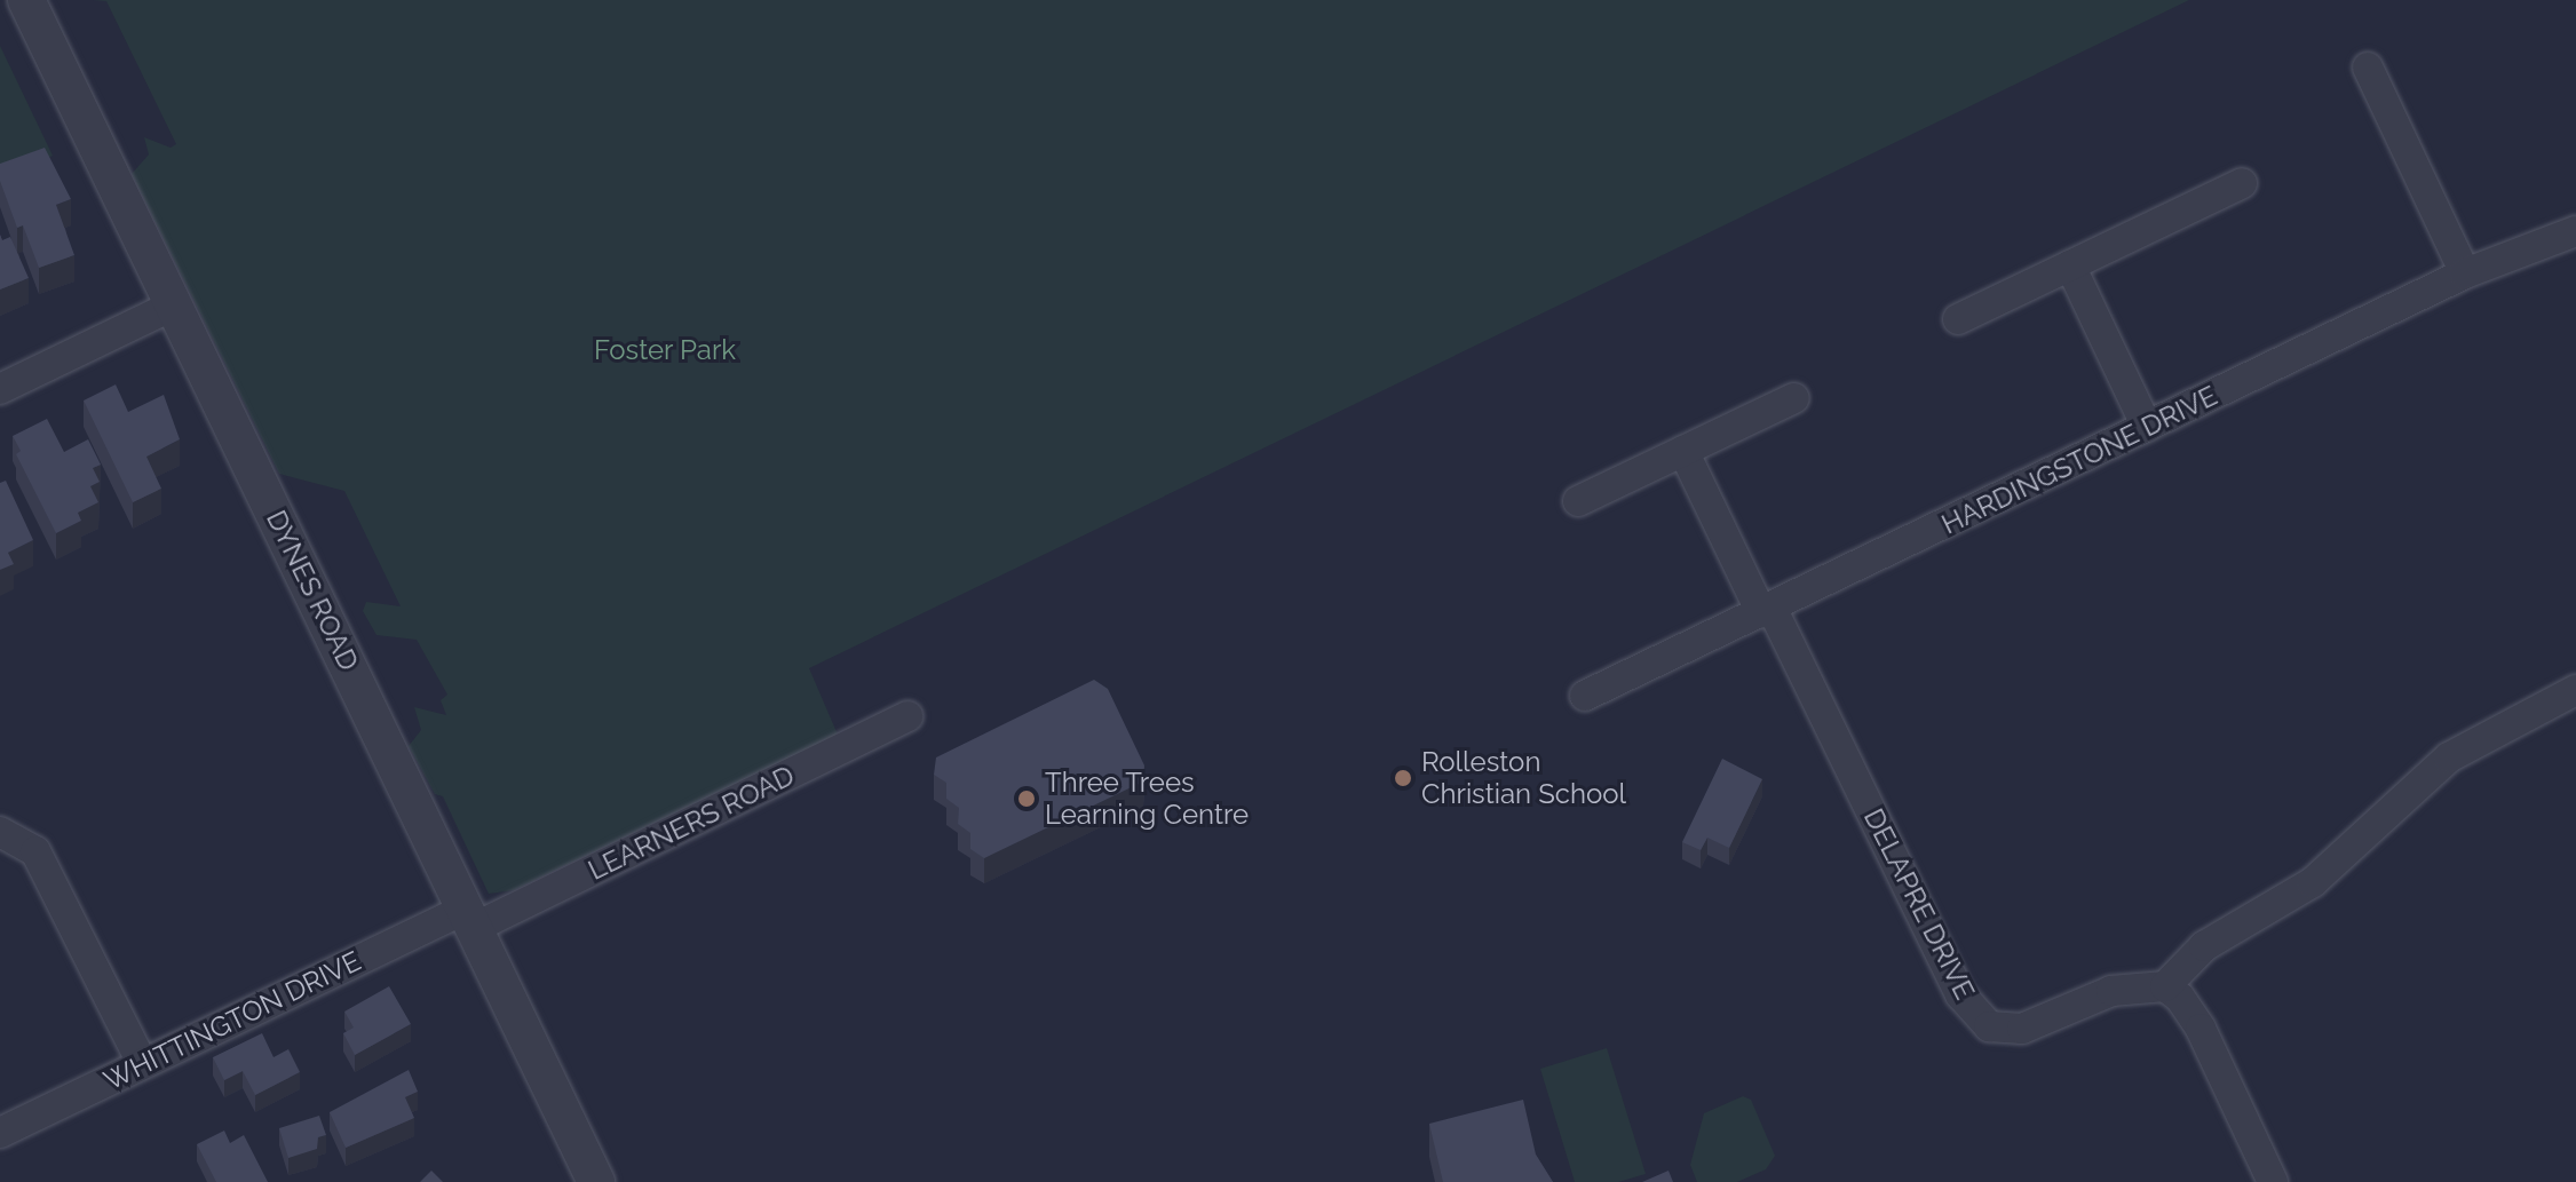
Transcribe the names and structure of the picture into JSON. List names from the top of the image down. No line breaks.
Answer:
{"streets":{"street":["HARDINGSTONE DRIVE","DYNES ROAD","LEARNERS ROAD","DELAPRE DRIVE","WHITTINGTON DRIVE"]},"crossings":[["HARDINGSTONE DRIVE","DELAPRE DRIVE"],["DYNES ROAD","LEARNERS ROAD"],["DYNES ROAD","WHITTINGTON DRIVE"],["LEARNERS ROAD","WHITTINGTON DRIVE"]],"parks":["Foster Park"],"places":["Rolleston Christian School","Three Trees Learning Centre"]}
